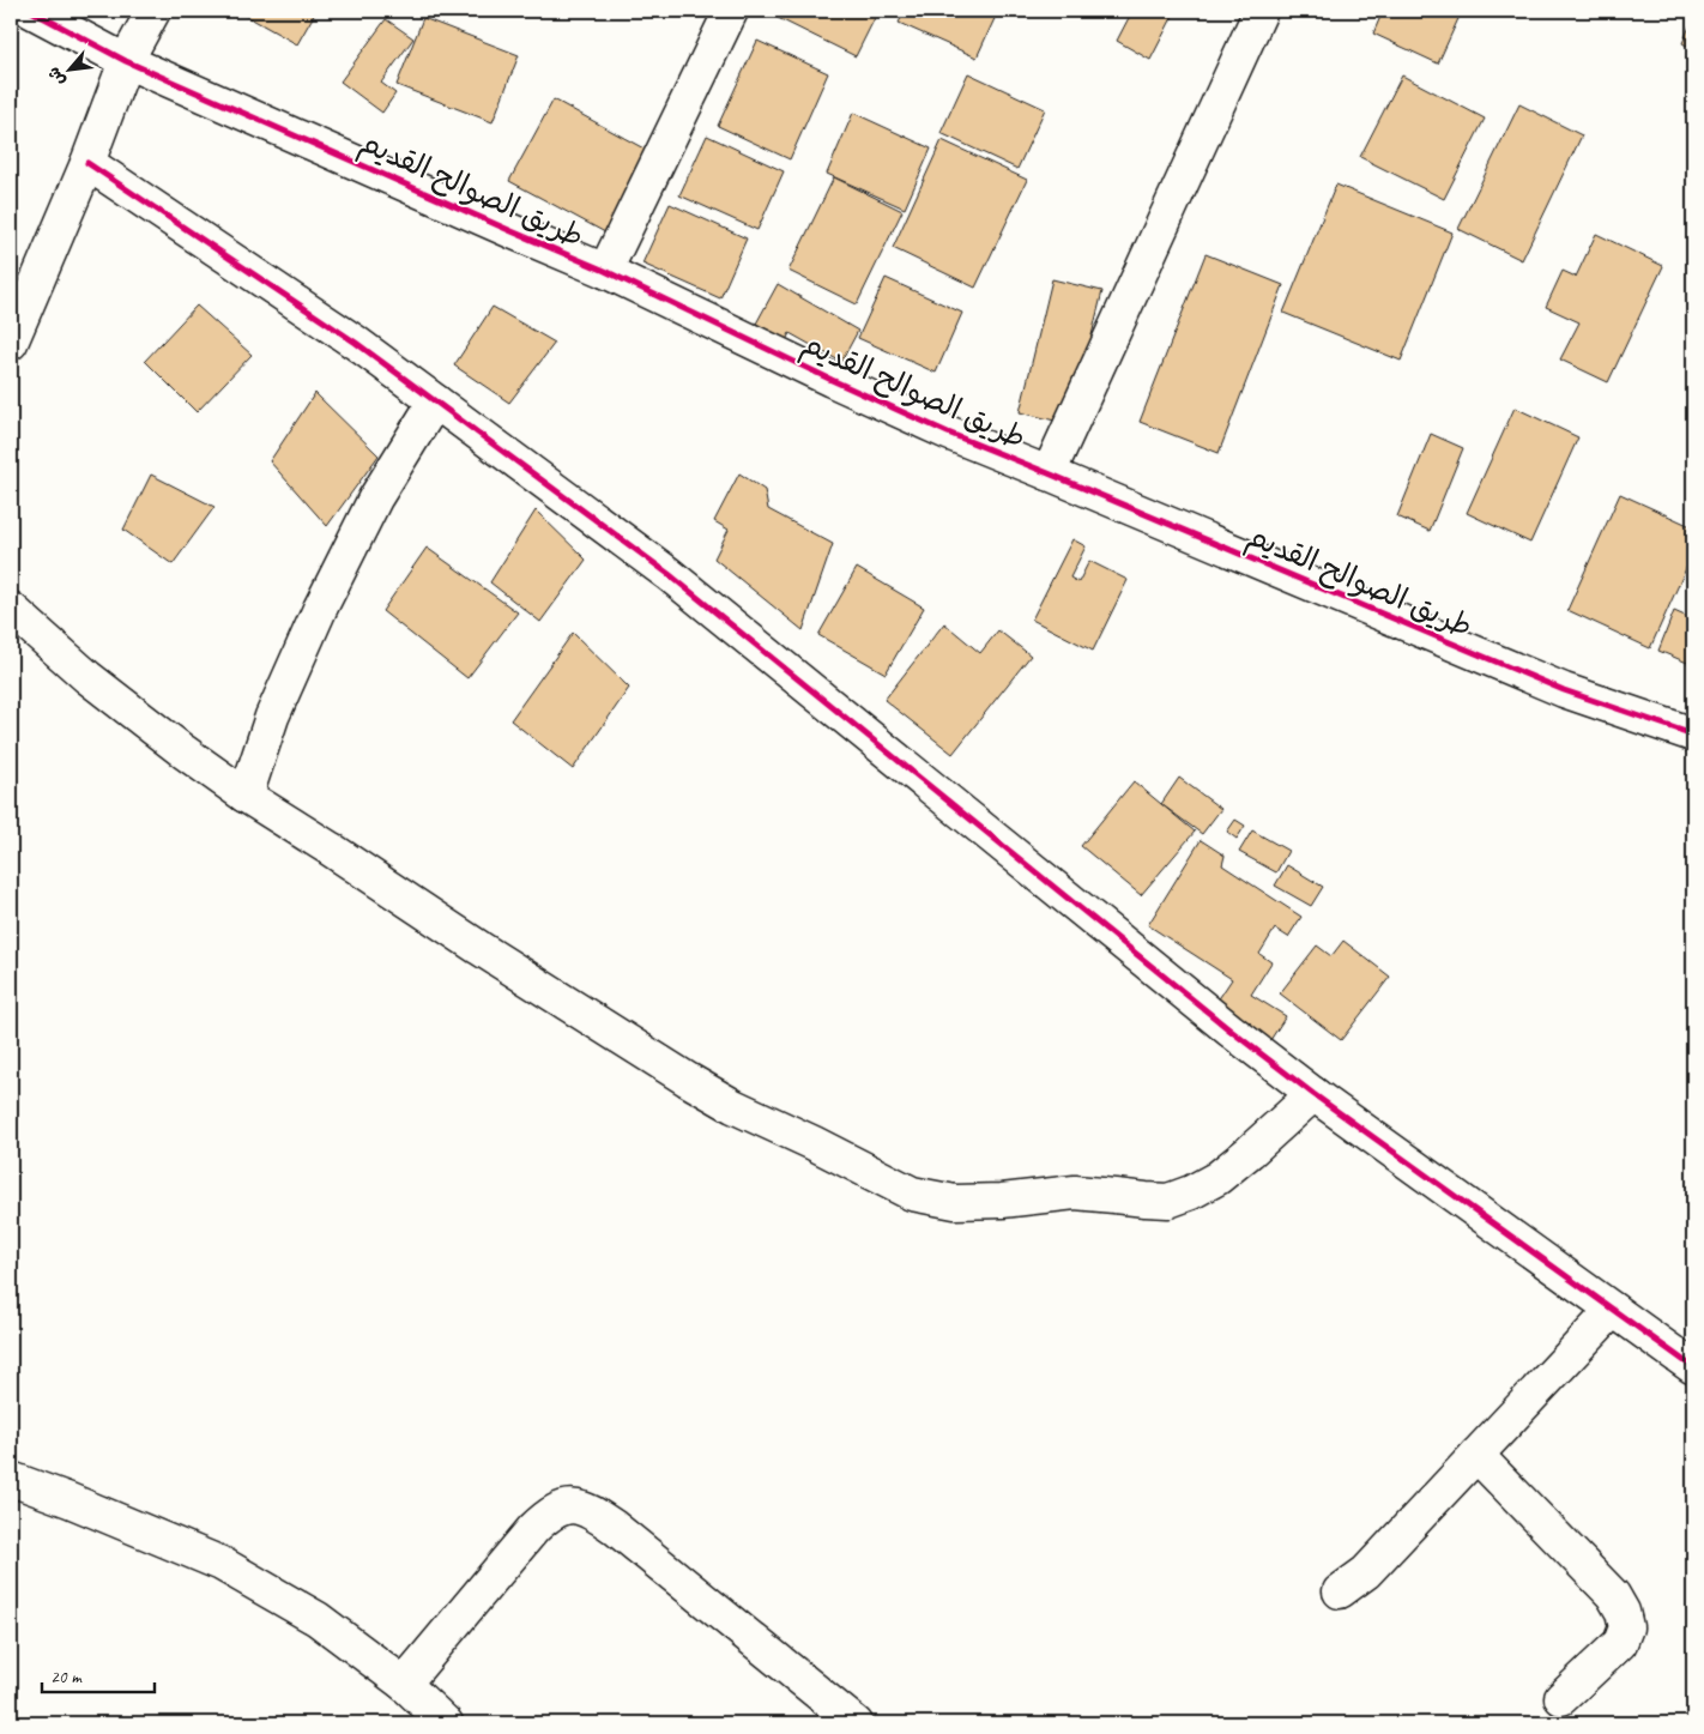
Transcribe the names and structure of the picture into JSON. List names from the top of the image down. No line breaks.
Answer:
{"streets":{"street":["طريق الصوالح القديم"]},"scale_bar":"20 m","north":"bottom left"}
